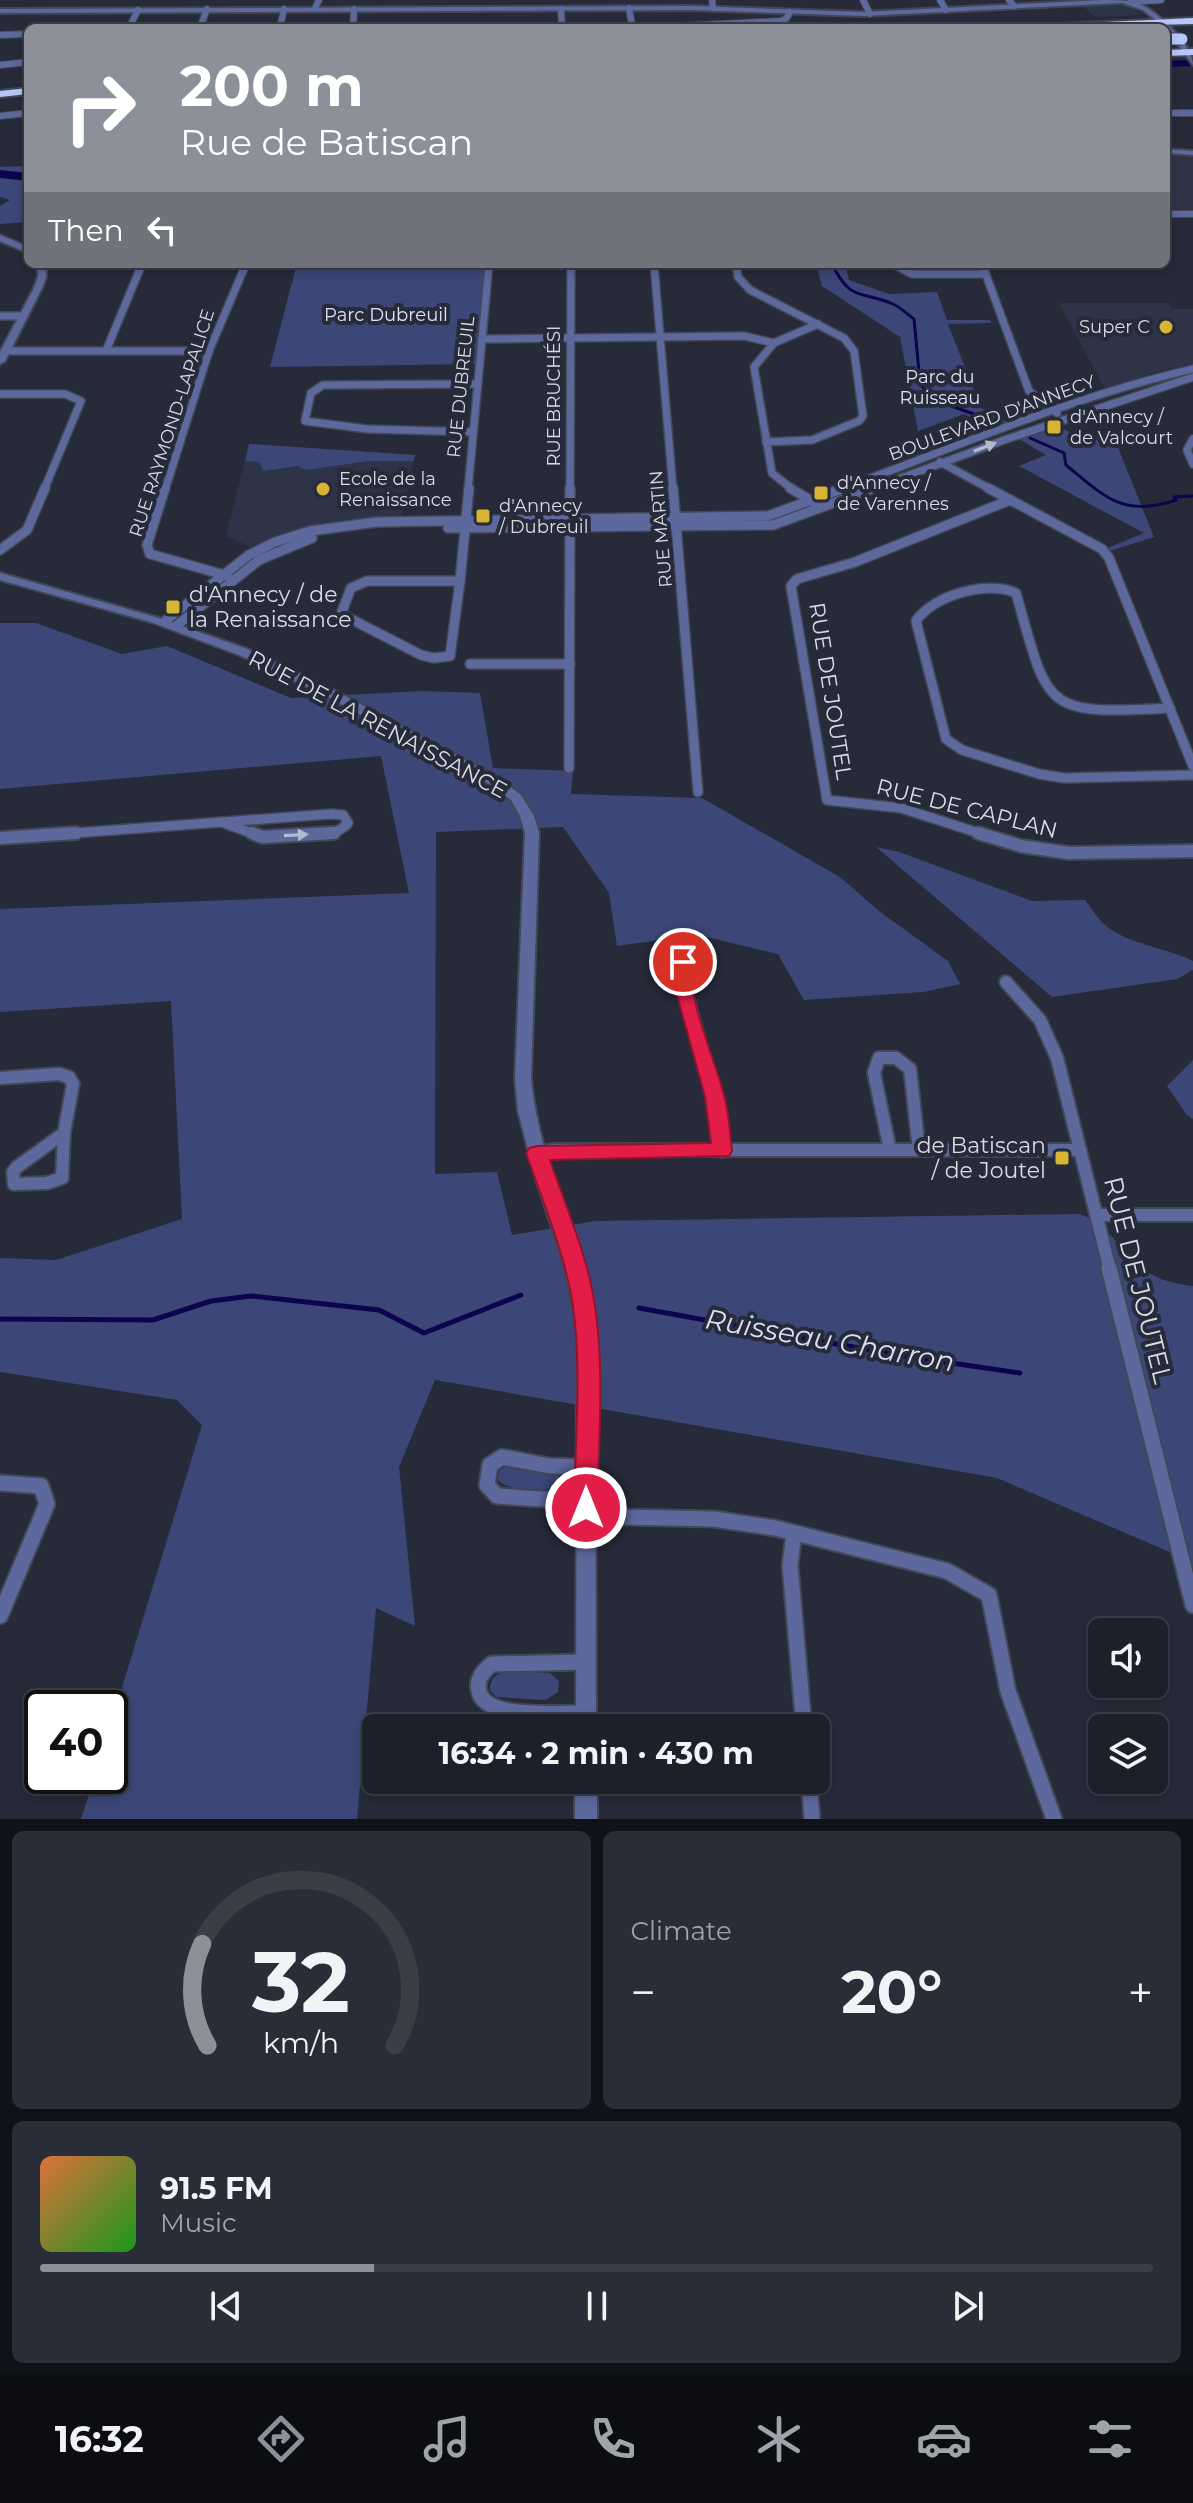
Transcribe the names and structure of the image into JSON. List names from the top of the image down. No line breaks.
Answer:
{"streets":{"street":["RUE DUBREUIL","RUE BRUCHÉSI","BOULEVARD D'ANNECY","RUE RAYMOND-LAPALICE","RUE MARTIN","RUE DE JOUTEL","RUE DE LA RENAISSANCE","RUE DE CAPLAN"]},"crossings":[["RUE DUBREUIL","BOULEVARD D'ANNECY"],["RUE BRUCHÉSI","BOULEVARD D'ANNECY"],["BOULEVARD D'ANNECY","RUE RAYMOND-LAPALICE"],["BOULEVARD D'ANNECY","RUE MARTIN"],["BOULEVARD D'ANNECY","RUE DE LA RENAISSANCE"],["RUE DE JOUTEL","RUE DE CAPLAN"]],"water":["Ruisseau Charron"],"parks":["Parc Dubreuil","Parc du Ruisseau"],"places":{"other":["Super C","Ecole de la Renaissance"],"transit":["d'Annecy / de Valcourt","d'Annecy / de Varennes","d'Annecy / Dubreuil","d'Annecy / de la Renaissance","de Batiscan / de Joutel"]},"page":{"turn":["200 m","Rue de Batiscan"],"then":"Then","limit":"40","trip":"16:34 · 2 min · 430 m","tile":"Climate","heat":["−","20°","+"],"song":["91.5 FM","Music"],"tabs":"16:32","gauge":["32","km/h"]}}
